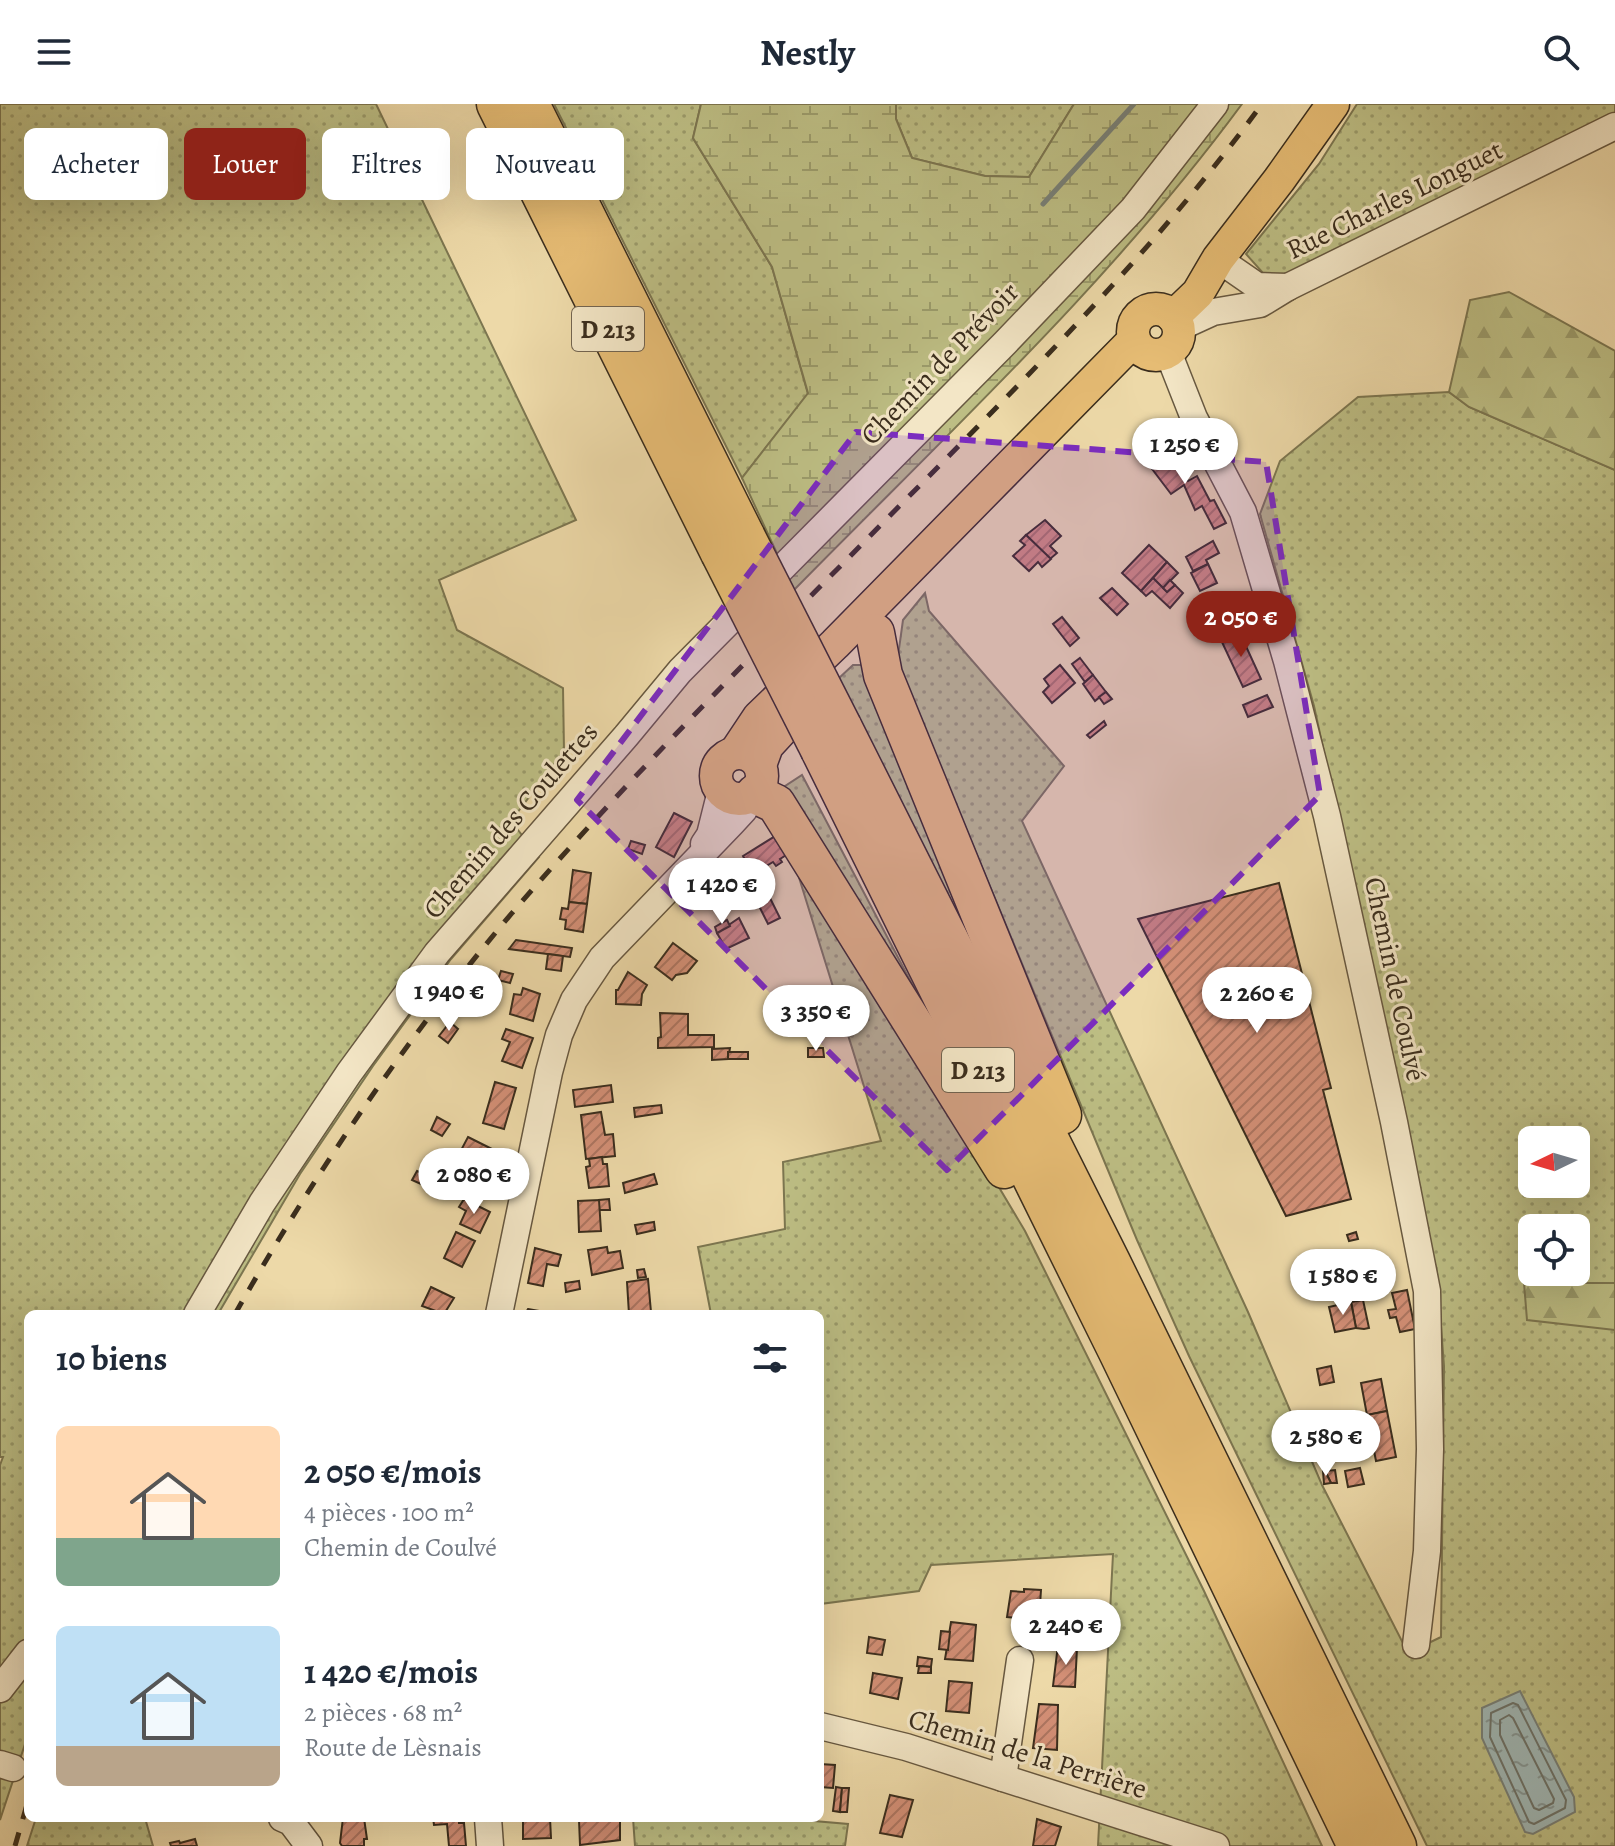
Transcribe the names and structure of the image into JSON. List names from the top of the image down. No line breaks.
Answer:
{"streets":{"highway":["D 213"],"street":["Rue Charles Longuet","Chemin de Prévoir","Chemin des Coulettes","Chemin de Coulvé","Chemin de la Perrière"]},"crossings":[["Rue Charles Longuet","Chemin de Coulvé"],["Chemin de Prévoir","Chemin des Coulettes"]],"north":"left","page":{"header":"Nestly","chip":["Acheter","Louer","Filtres","Nouveau"],"price":["1 250 €","2 050 €","1 420 €","1 940 €","2 260 €","3 350 €","2 080 €","1 580 €","2 580 €","2 240 €"],"heading":"10 biens","list":[{"name":"2 050 €/mois","note":"4 pièces · 100 m² · Chemin de Coulvé"},{"name":"1 420 €/mois","note":"2 pièces · 68 m² · Route de Lèsnais"}]}}
